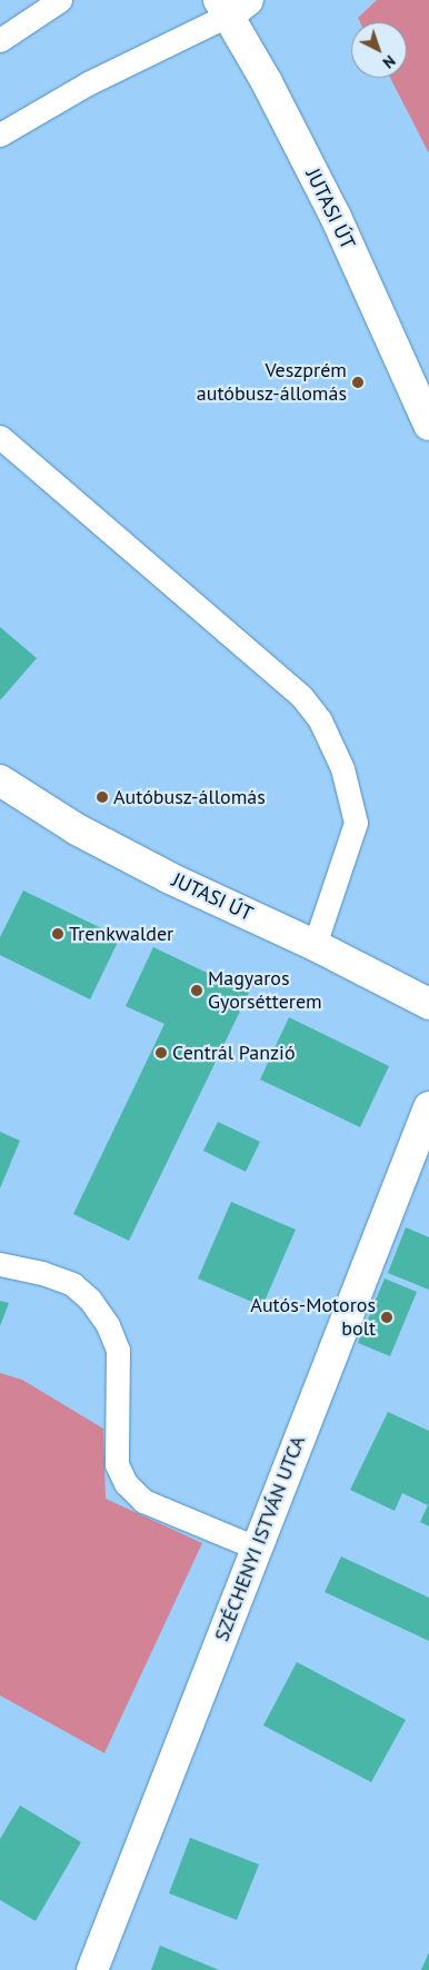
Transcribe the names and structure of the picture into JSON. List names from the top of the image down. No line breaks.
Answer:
{"streets":{"street":["JUTASI ÚT","SZÉCHENYI ISTVÁN UTCA"]},"places":["Veszprém autóbusz-állomás","Autóbusz-állomás","Trenkwalder","Magyaros Gyorsétterem","Centrál Panzió","Autós-Motoros bolt"],"north":"bottom right"}
